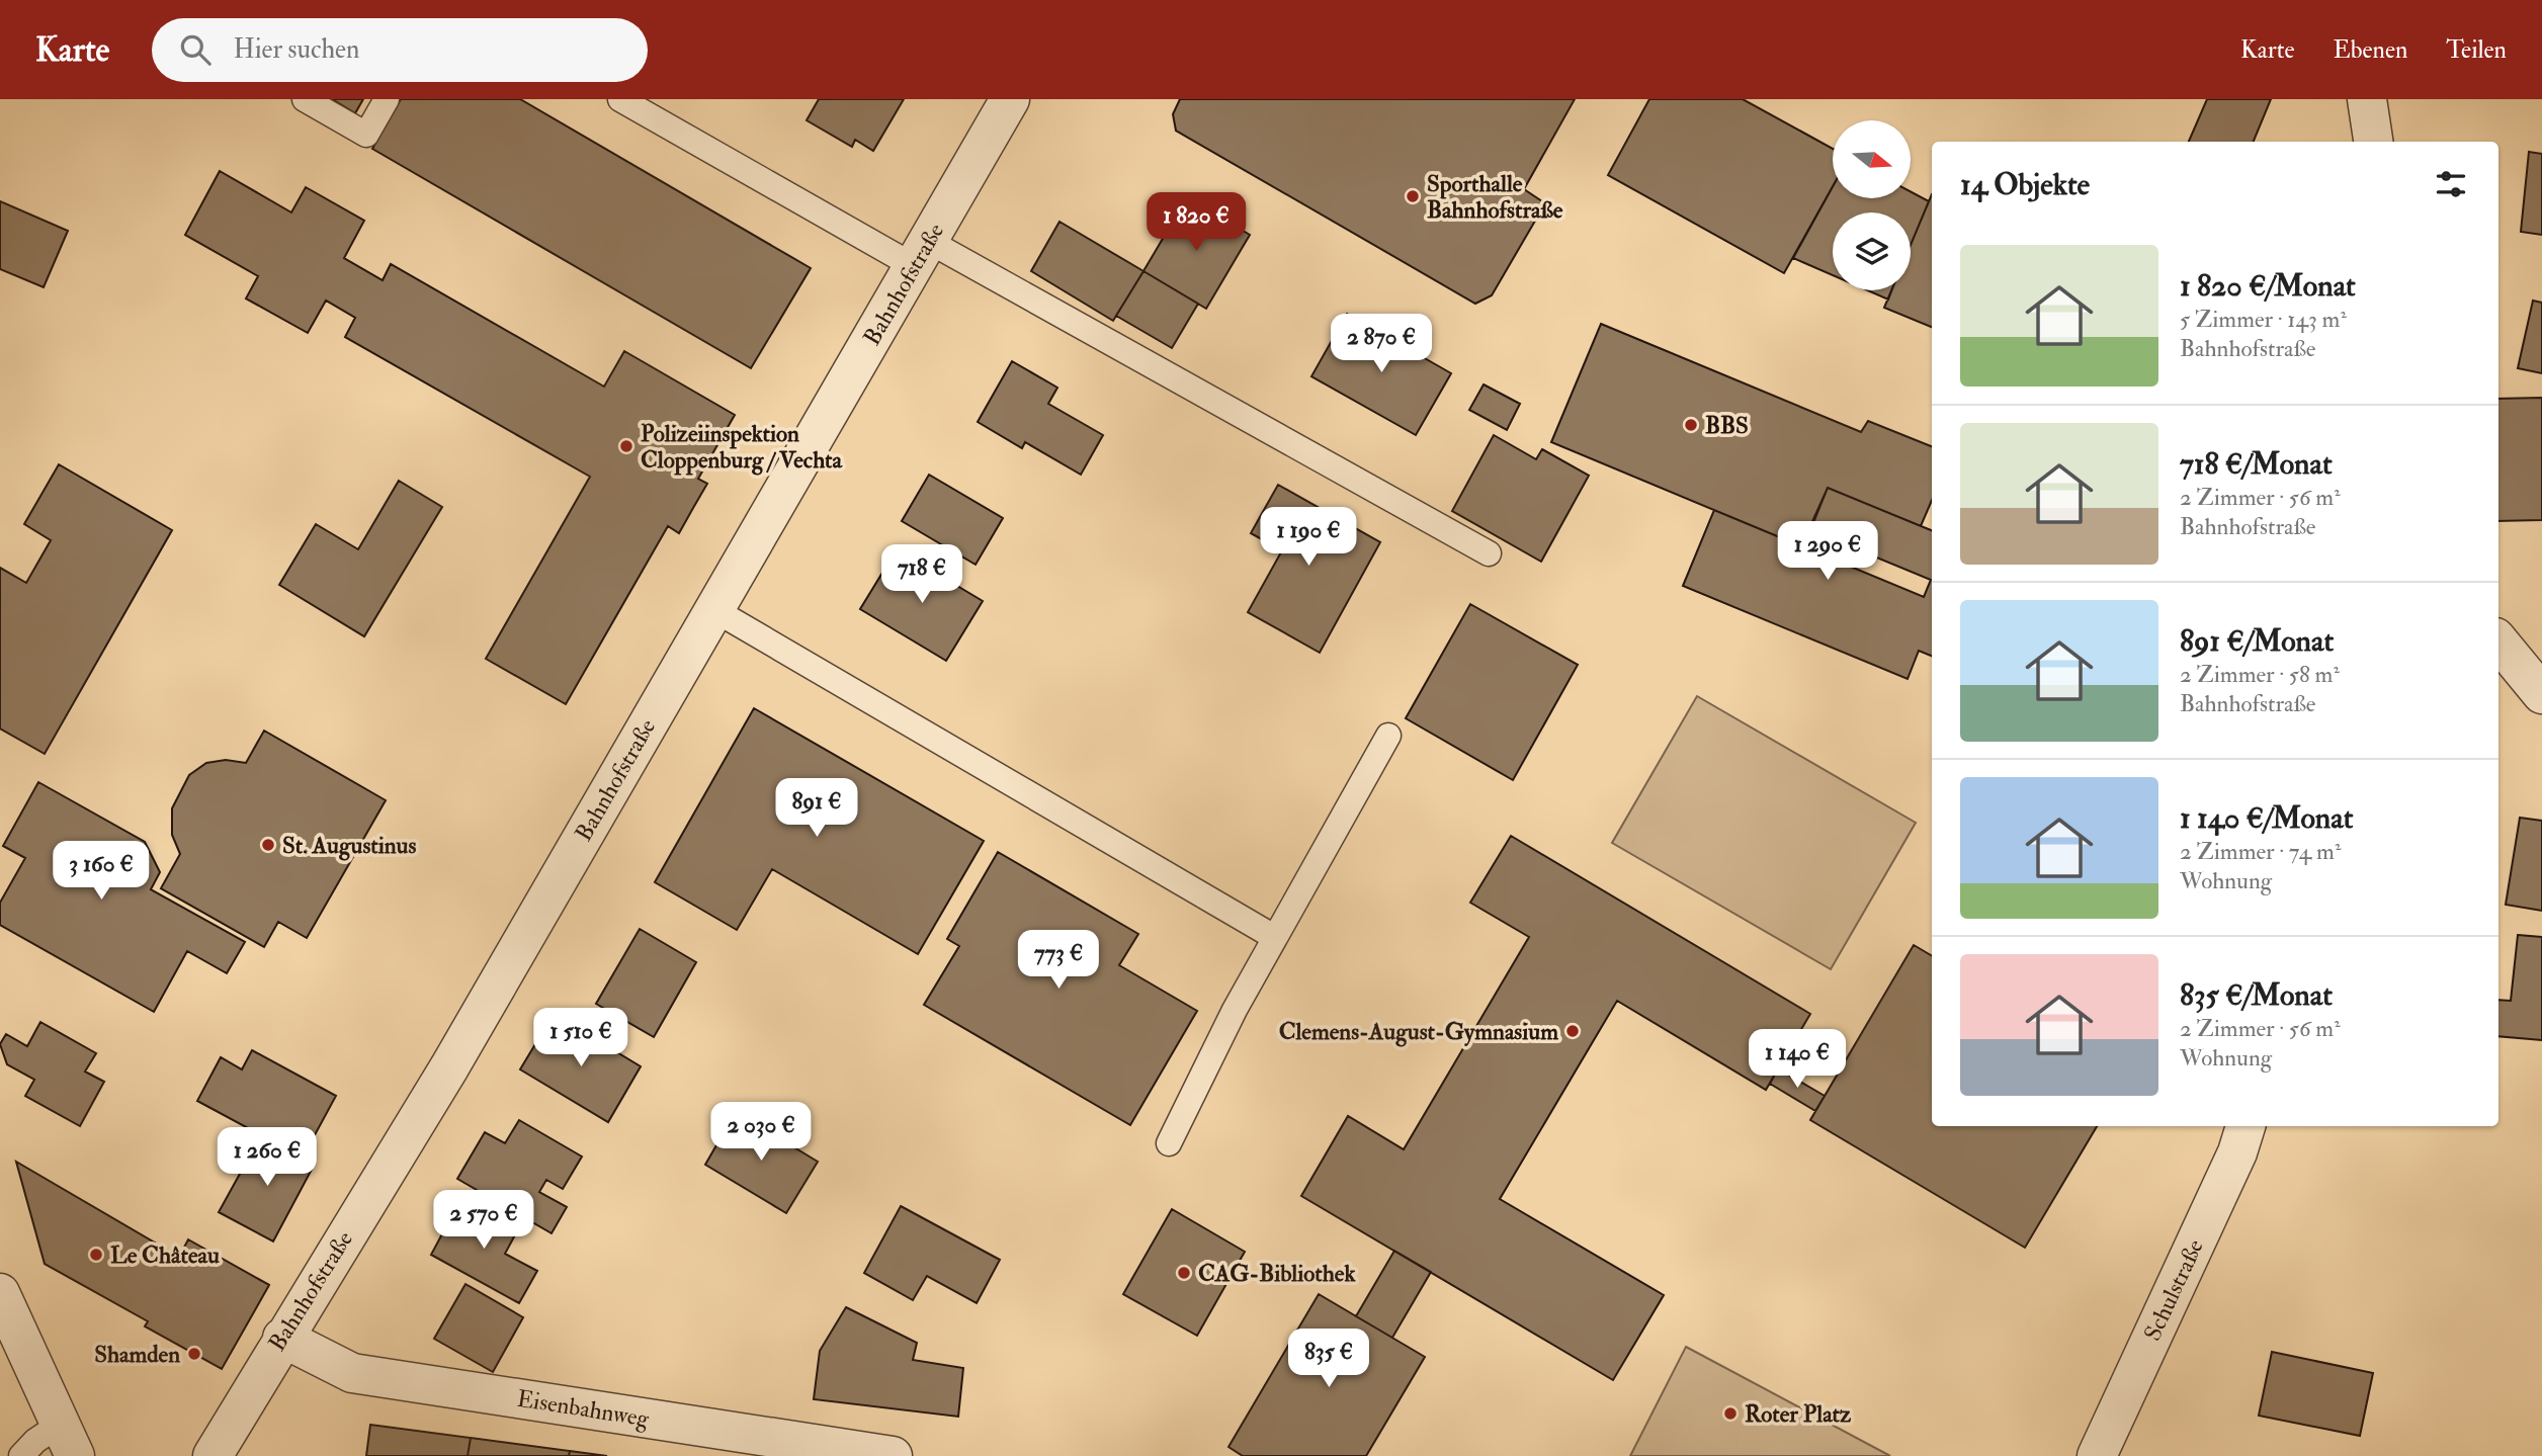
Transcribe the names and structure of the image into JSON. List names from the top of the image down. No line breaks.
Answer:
{"streets":{"street":["Bahnhofstraße","Schulstraße","Eisenbahnweg"]},"crossings":[["Bahnhofstraße","Eisenbahnweg"]],"places":["Sporthalle Bahnhofstraße","BBS","Polizeiinspektion Cloppenburg / Vechta","St. Augustinus","Clemens-August-Gymnasium","Le Château","CAG-Bibliothek","Shamden","Roter Platz"],"north":"right","page":{"header":"Karte","search":"Hier suchen","nav":["Karte","Ebenen","Teilen"],"heading":"14 Objekte","price":["1 820 €","2 870 €","1 190 €","1 290 €","718 €","891 €","3 160 €","773 €","1 510 €","1 140 €","2 030 €","1 260 €","2 570 €","835 €"],"list":[{"name":"1 820 €/Monat","note":"5 Zimmer · 143 m² · Bahnhofstraße"},{"name":"718 €/Monat","note":"2 Zimmer · 56 m² · Bahnhofstraße"},{"name":"891 €/Monat","note":"2 Zimmer · 58 m² · Bahnhofstraße"},{"name":"1 140 €/Monat","note":"2 Zimmer · 74 m² · Wohnung"},{"name":"835 €/Monat","note":"2 Zimmer · 56 m² · Wohnung"}]}}
